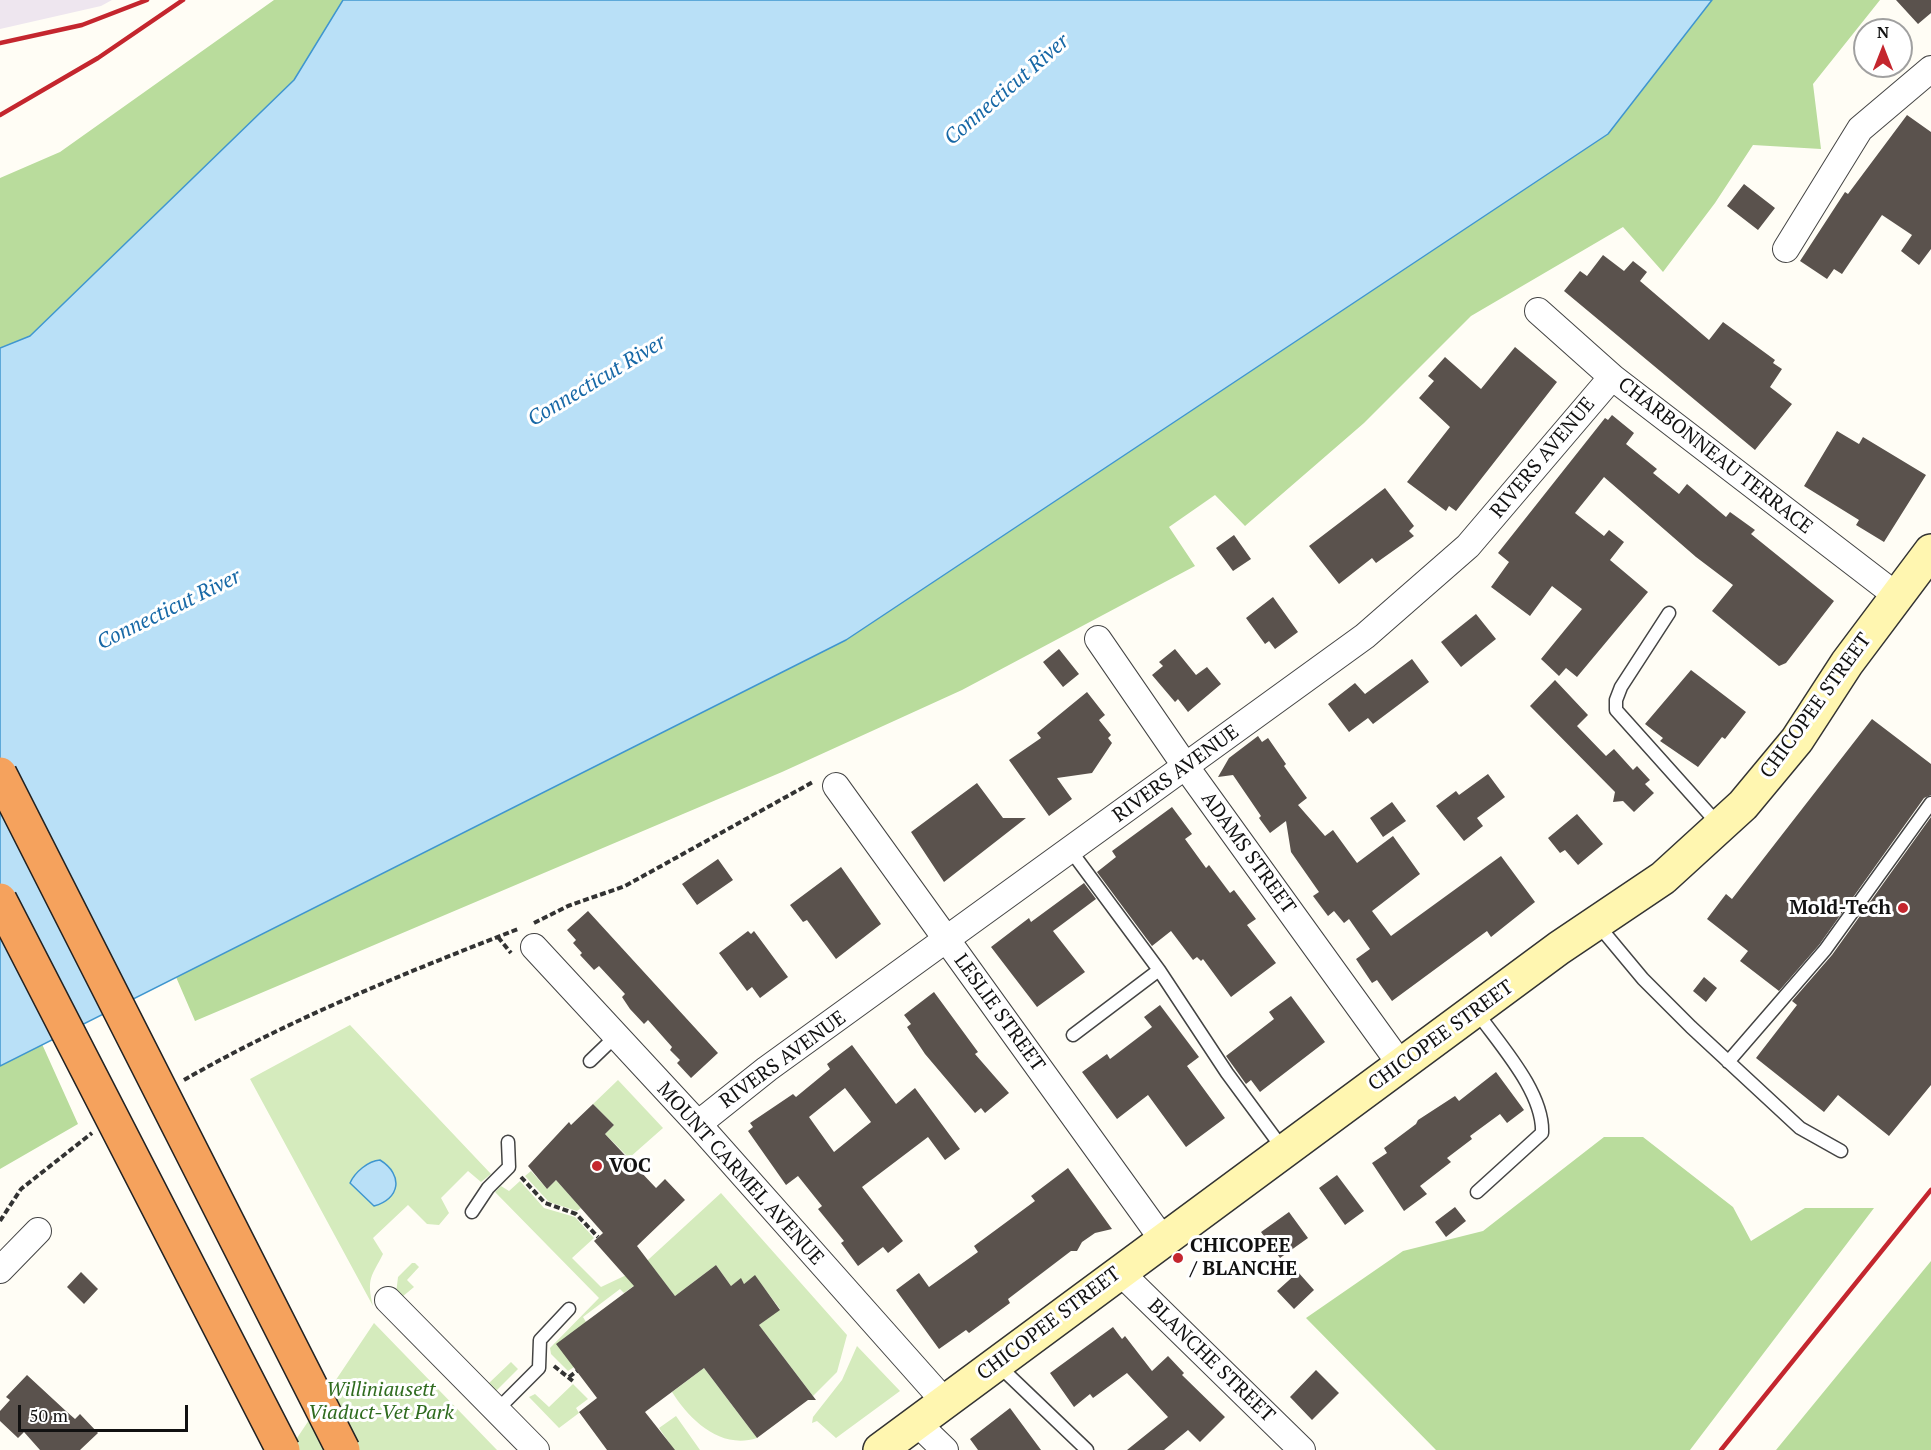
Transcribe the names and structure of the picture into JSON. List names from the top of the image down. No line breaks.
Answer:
{"streets":{"main road":["CHICOPEE STREET"],"street":["CHARBONNEAU TERRACE","RIVERS AVENUE","ADAMS STREET","LESLIE STREET","MOUNT CARMEL AVENUE","BLANCHE STREET"]},"crossings":[["CHARBONNEAU TERRACE","RIVERS AVENUE"],["CHARBONNEAU TERRACE","CHICOPEE STREET"],["RIVERS AVENUE","ADAMS STREET"],["RIVERS AVENUE","LESLIE STREET"],["RIVERS AVENUE","MOUNT CARMEL AVENUE"],["CHICOPEE STREET","ADAMS STREET"],["CHICOPEE STREET","LESLIE STREET"],["CHICOPEE STREET","MOUNT CARMEL AVENUE"],["CHICOPEE STREET","BLANCHE STREET"]],"water":["Connecticut River"],"parks":["Williniausett Viaduct-Vet Park"],"places":["Mold-Tech","VOC","CHICOPEE / BLANCHE"],"scale_bar":"50 m","north":"top"}
